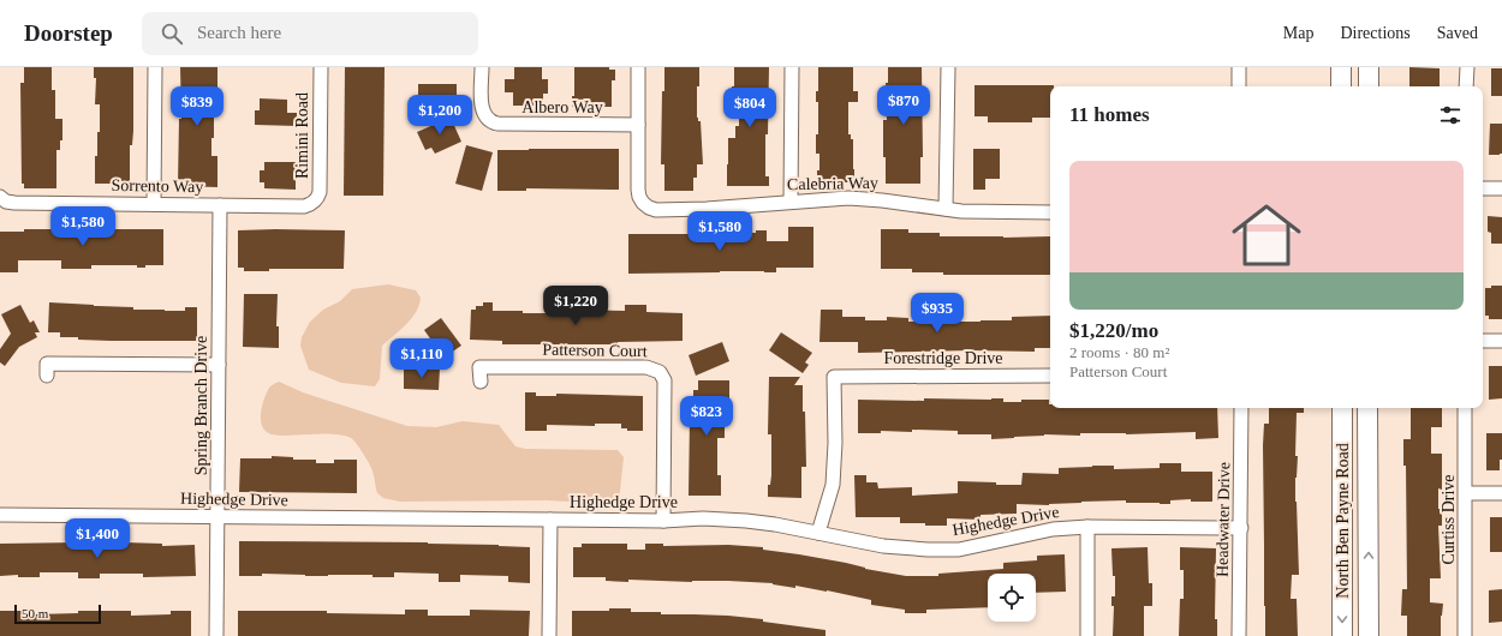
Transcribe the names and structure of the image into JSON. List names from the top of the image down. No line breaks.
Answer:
{"streets":{"street":["Albero Way","Rimini Road","Calebria Way","Sorrento Way","Patterson Court","Forestridge Drive","Spring Branch Drive","Highedge Drive","Headwater Drive","Curtiss Drive","North Ben Payne Road"]},"crossings":[["Albero Way","Calebria Way"],["Rimini Road","Sorrento Way"],["Sorrento Way","Spring Branch Drive"],["Patterson Court","Highedge Drive"],["Forestridge Drive","Highedge Drive"],["Spring Branch Drive","Highedge Drive"],["Highedge Drive","Headwater Drive"]],"scale_bar":"50 m","page":{"header":"Doorstep","search":"Search here","nav":["Map","Directions","Saved"],"price":["$870","$839","$804","$1,200","$1,580","$1,580","$1,220","$935","$1,110","$823","$1,400"],"heading":"11 homes","list":[{"name":"$1,220/mo","note":"2 rooms · 80 m² · Patterson Court"}],"scale":"50 m"}}
